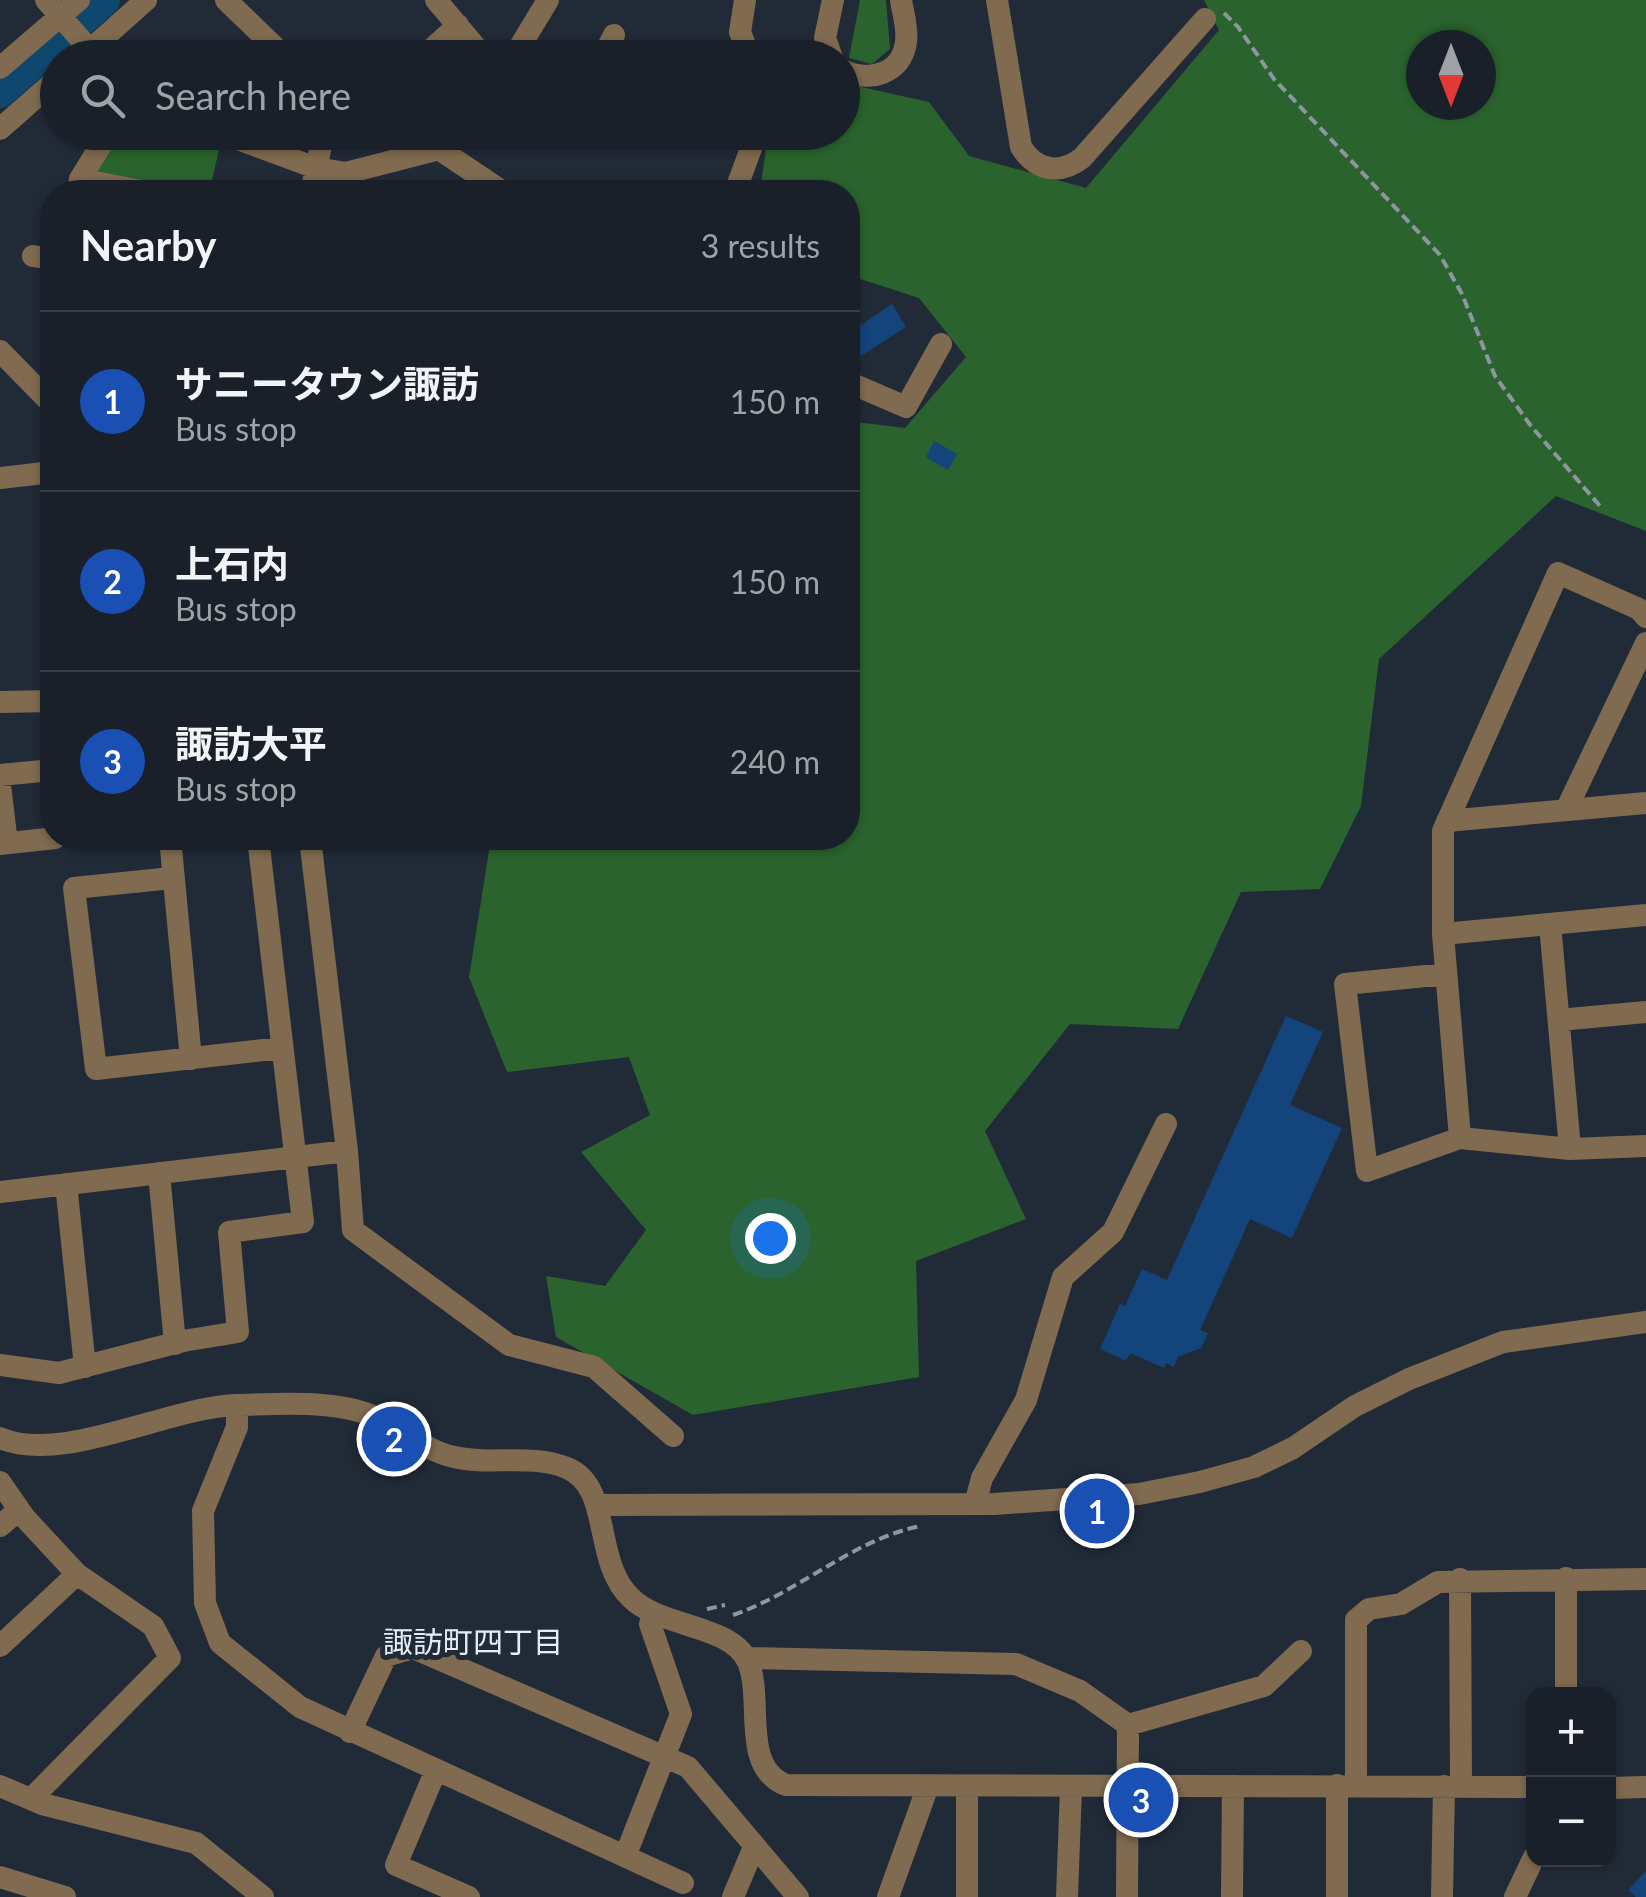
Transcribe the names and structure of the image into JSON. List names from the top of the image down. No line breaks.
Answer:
{"districts":["諏訪町四丁目"],"north":"bottom","page":{"search":"Search here","heading":["Nearby","3 results"],"list":[{"mark":"1","name":"サニータウン諏訪","note":"Bus stop","value":"150 m"},{"mark":"2","name":"上石内","note":"Bus stop","value":"150 m"},{"mark":"3","name":"諏訪大平","note":"Bus stop","value":"240 m"}],"pins":["2","1","3"],"map_buttons":["+","−"]}}
